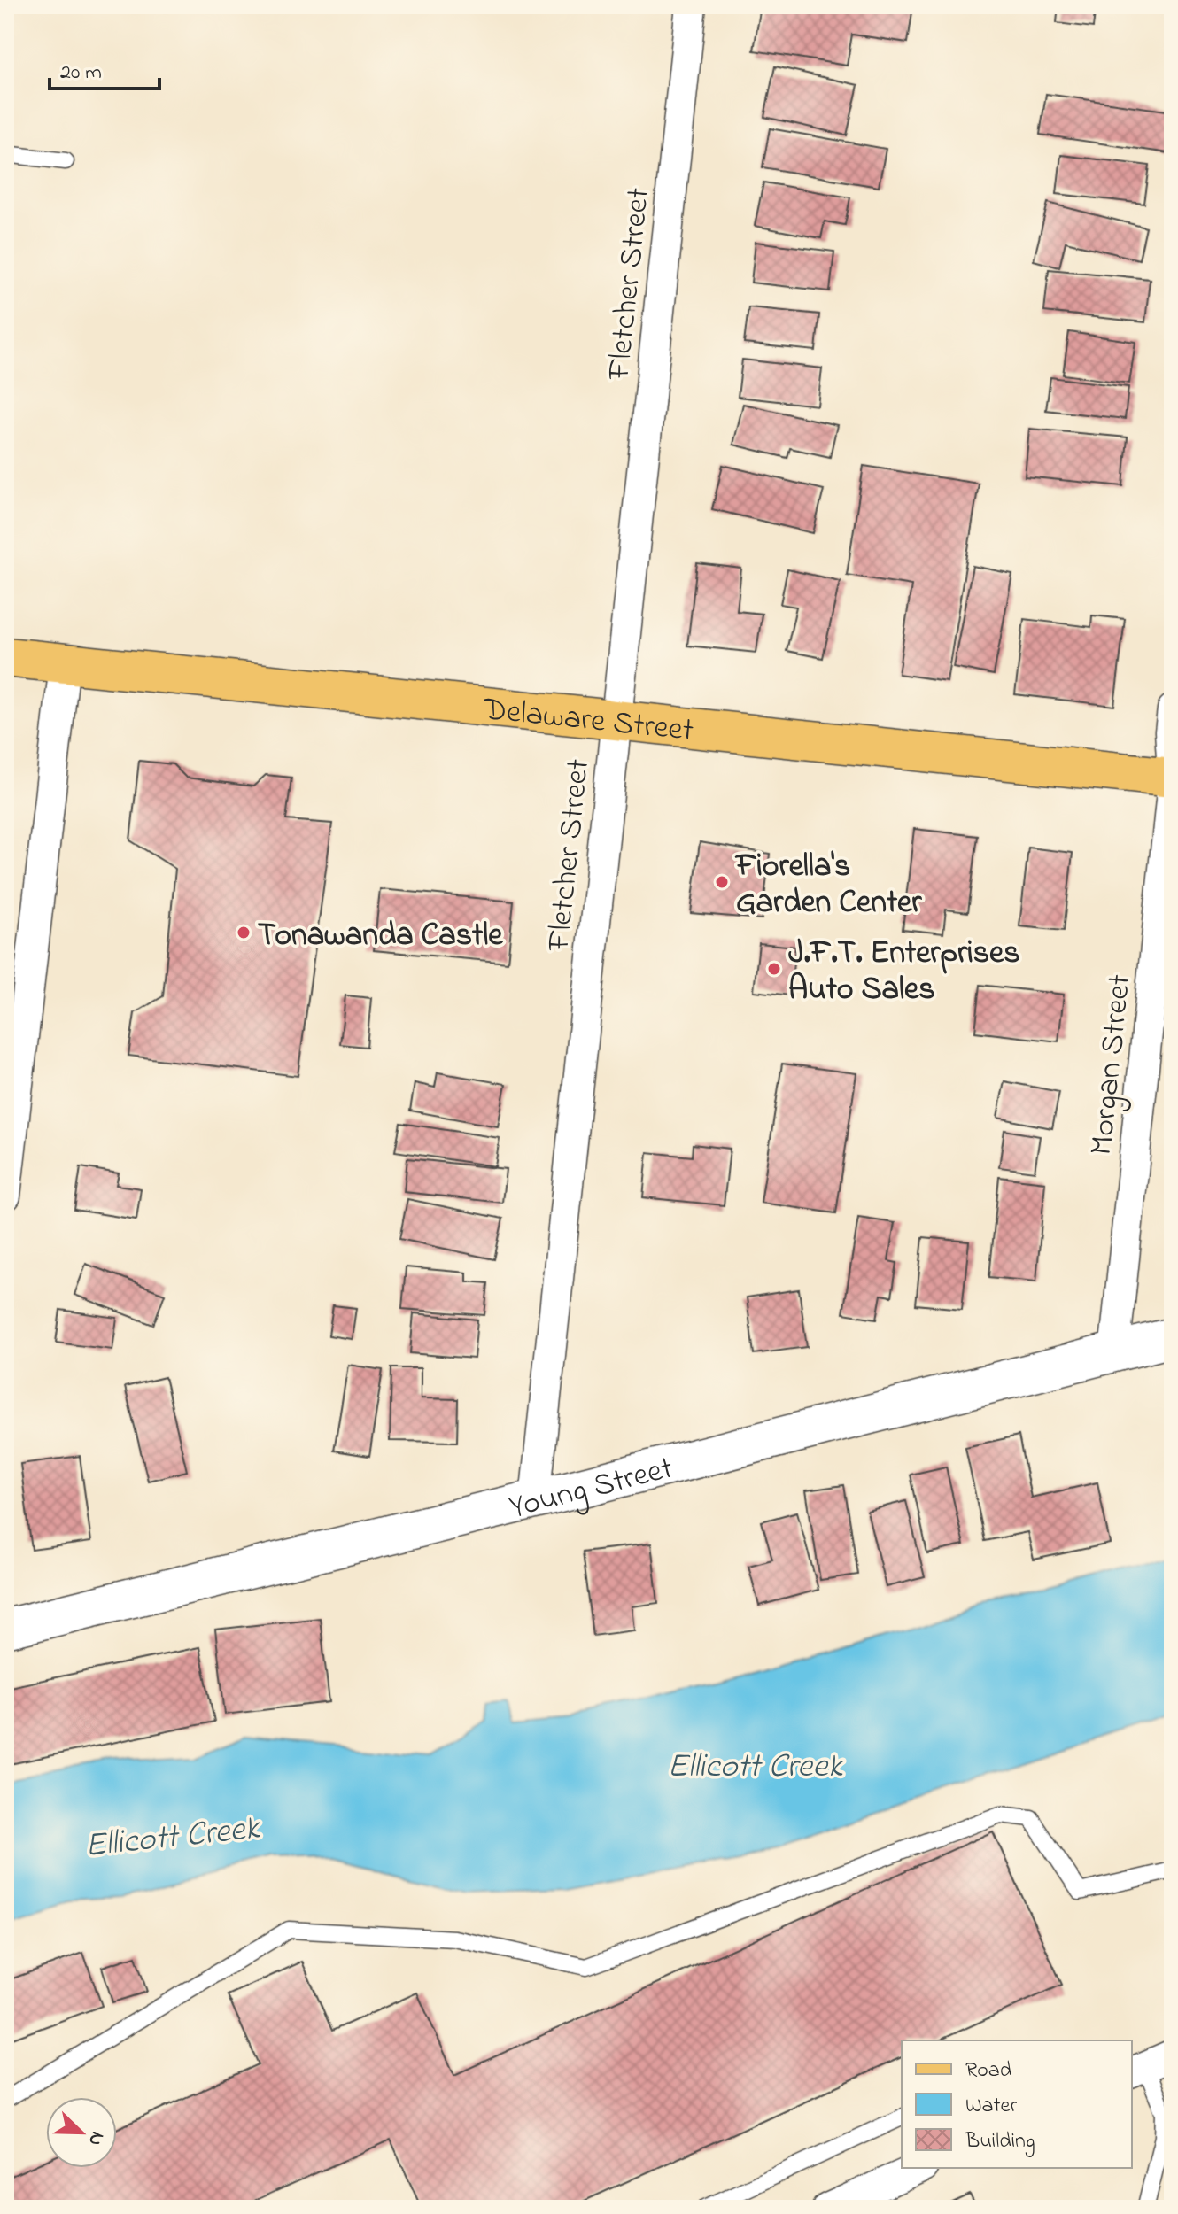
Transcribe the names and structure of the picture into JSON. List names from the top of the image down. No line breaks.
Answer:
{"streets":{"main road":["Delaware Street"],"street":["Fletcher Street","Morgan Street","Young Street"]},"crossings":[["Fletcher Street","Delaware Street"],["Fletcher Street","Young Street"],["Morgan Street","Young Street"]],"water":["Ellicott Creek"],"places":["Fiorella's Garden Center","Tonawanda Castle","J.F.T. Enterprises Auto Sales"],"legend":["Road","Water","Building"],"scale_bar":"20 m","north":"bottom right"}
